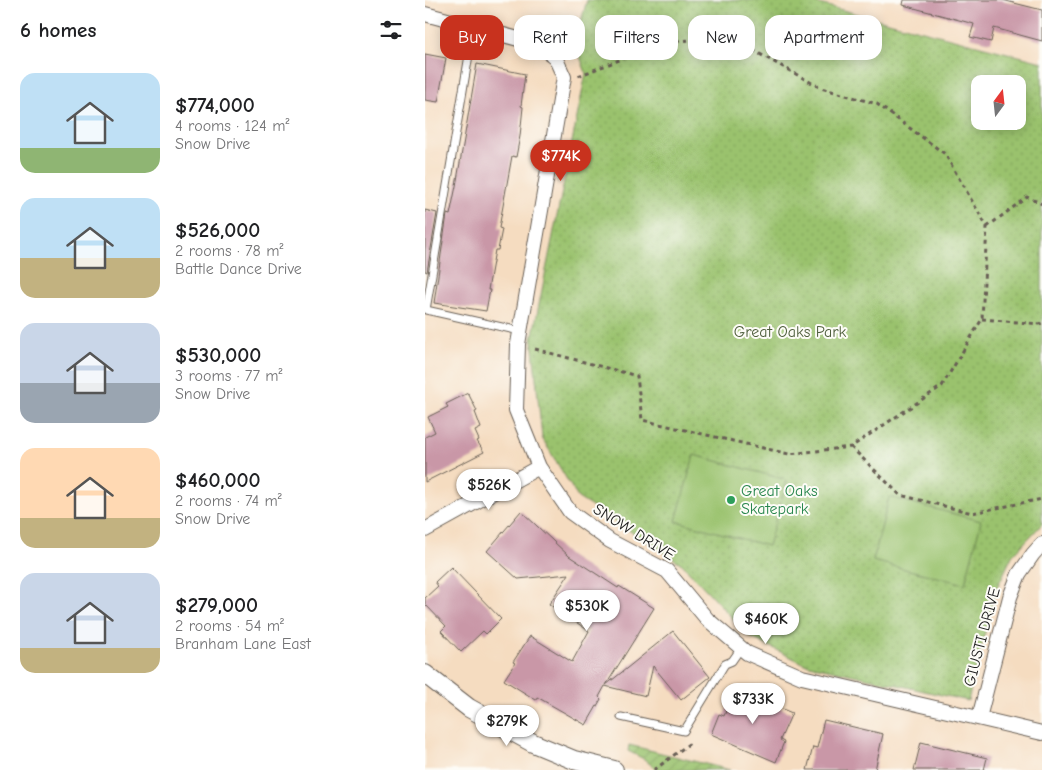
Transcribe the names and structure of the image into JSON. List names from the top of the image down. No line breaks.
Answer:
{"streets":{"street":["SNOW DRIVE","GIUSTI DRIVE"]},"crossings":[["SNOW DRIVE","GIUSTI DRIVE"]],"parks":["Great Oaks Park"],"places":["Great Oaks Skatepark"],"north":"top","page":{"heading":"6 homes","chip":["Buy","Rent","Filters","New","Apartment"],"list":[{"name":"$774,000","note":"4 rooms · 124 m² · Snow Drive"},{"name":"$526,000","note":"2 rooms · 78 m² · Battle Dance Drive"},{"name":"$530,000","note":"3 rooms · 77 m² · Snow Drive"},{"name":"$460,000","note":"2 rooms · 74 m² · Snow Drive"},{"name":"$279,000","note":"2 rooms · 54 m² · Branham Lane East"}],"price":["$774K","$526K","$530K","$460K","$733K","$279K"]}}
